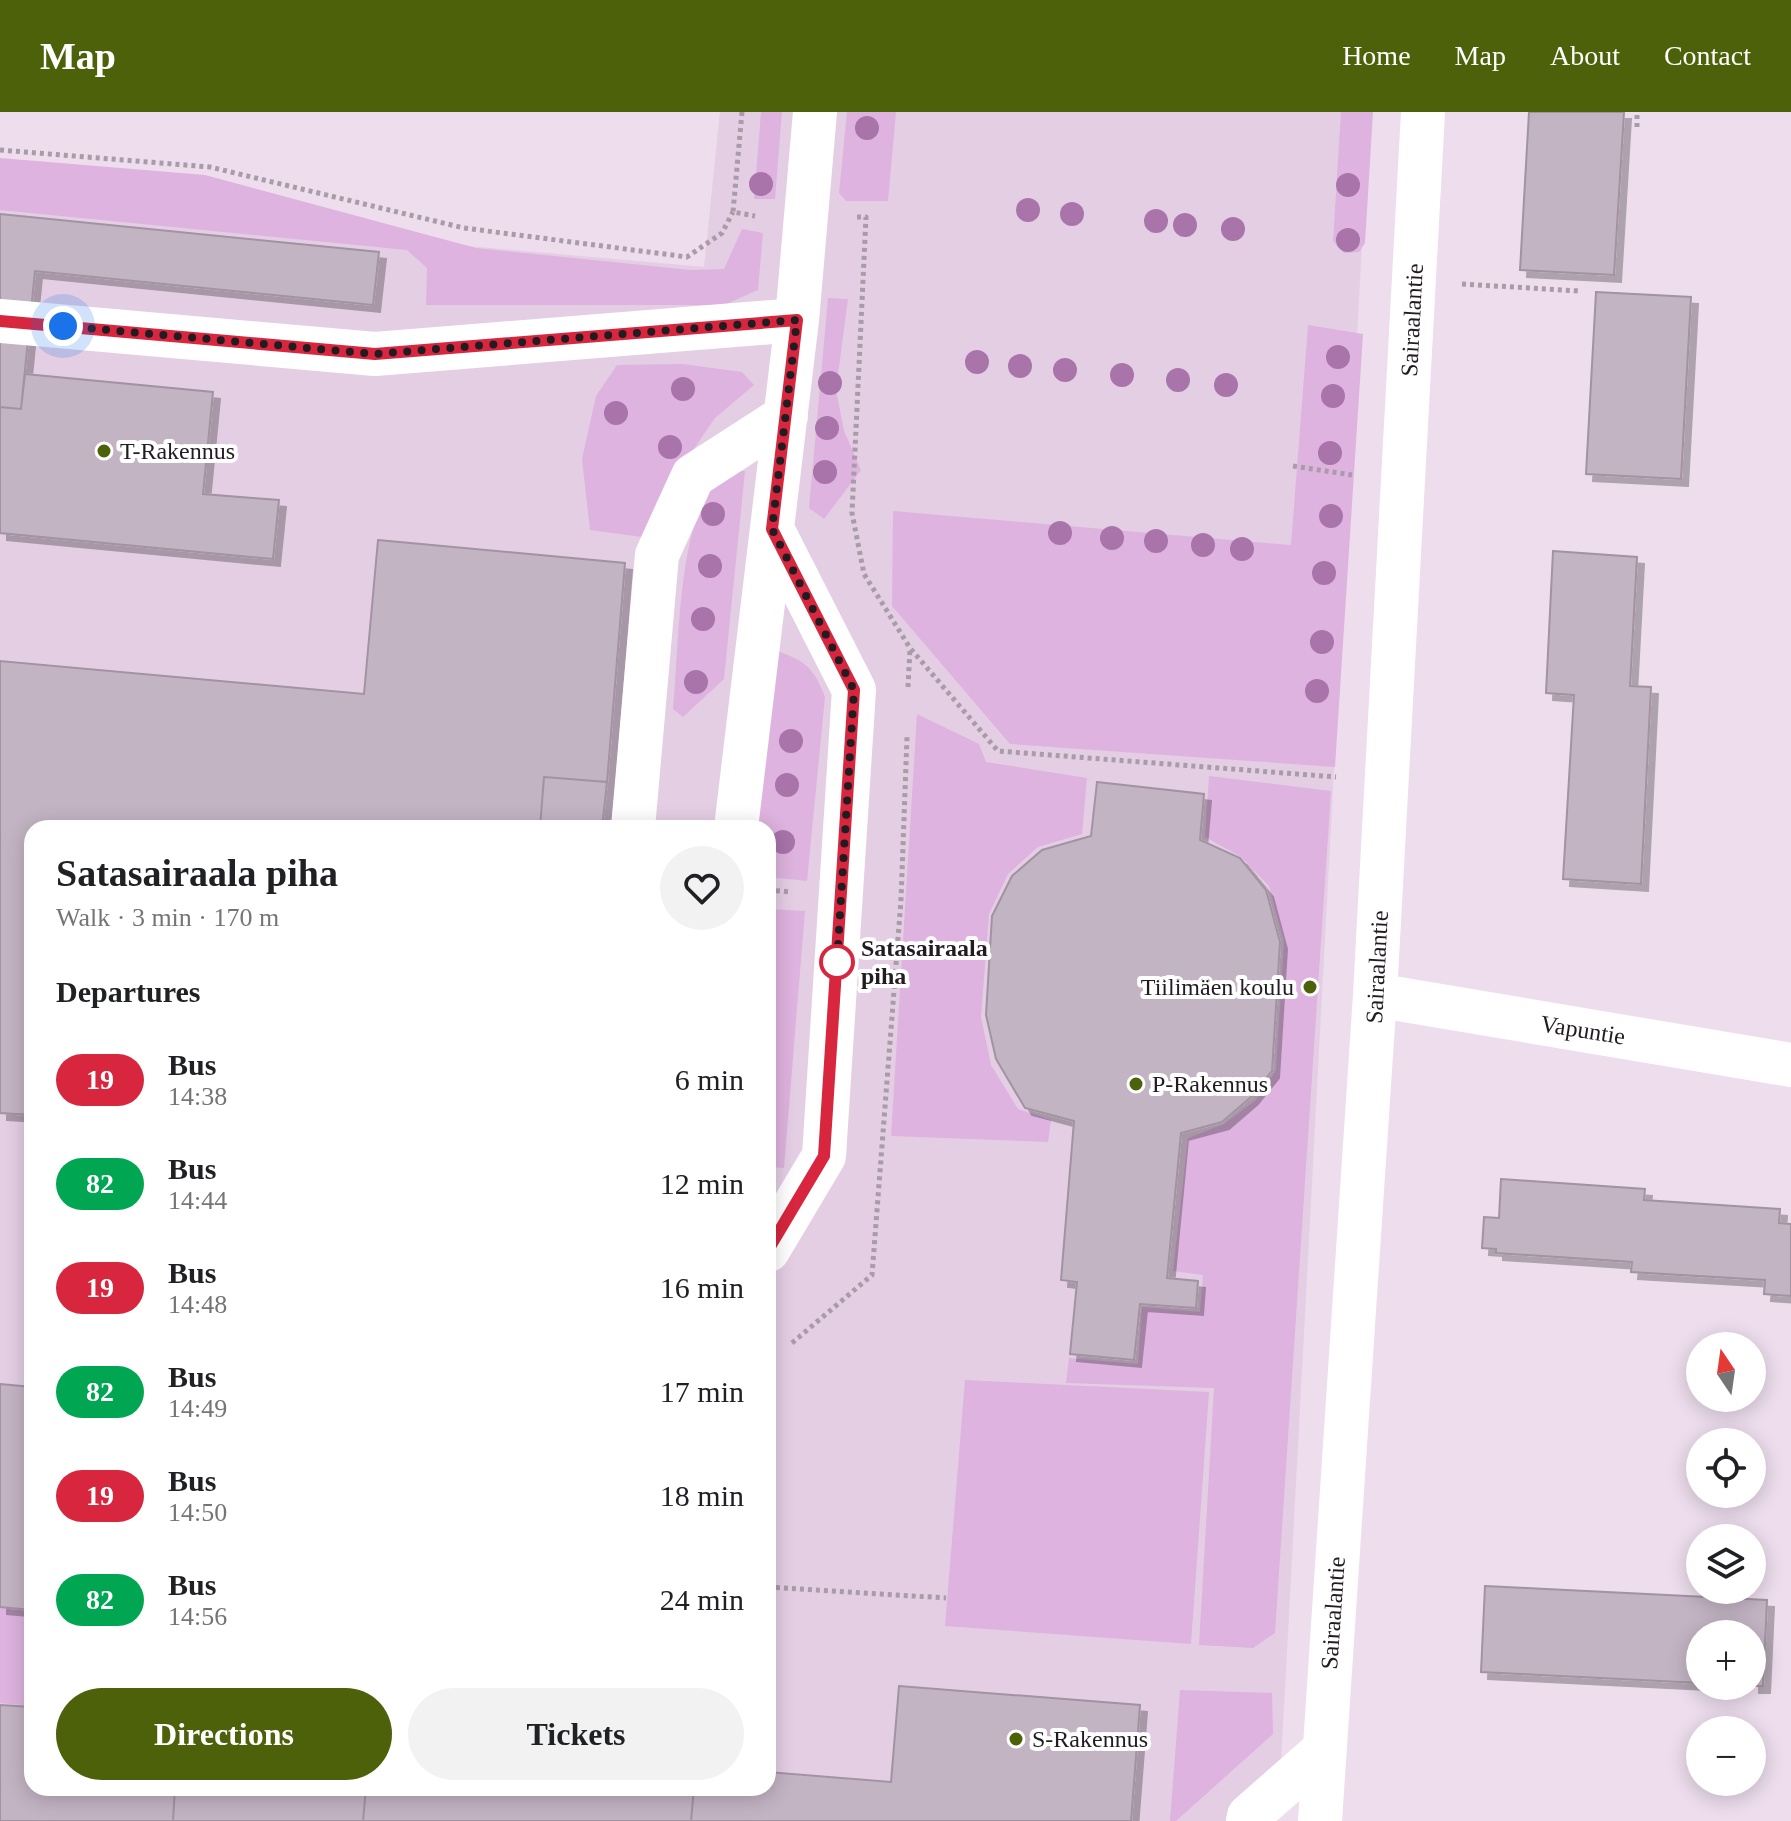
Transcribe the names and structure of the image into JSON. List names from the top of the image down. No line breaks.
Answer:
{"streets":{"street":["Sairaalantie","Vapuntie"]},"crossings":[["Sairaalantie","Vapuntie"]],"places":["T-Rakennus","Satasairaala piha","Tiilimäen koulu","P-Rakennus","S-Rakennus"],"lines":["bus line 19"],"north":"top","page":{"header":"Map","nav":["Home","Map","About","Contact"],"heading":[["Satasairaala piha","Walk · 3 min · 170 m"],"Departures"],"list":[{"mark":"19","name":"Bus","note":"14:38","value":"6 min"},{"mark":"82","name":"Bus","note":"14:44","value":"12 min"},{"mark":"19","name":"Bus","note":"14:48","value":"16 min"},{"mark":"82","name":"Bus","note":"14:49","value":"17 min"},{"mark":"19","name":"Bus","note":"14:50","value":"18 min"},{"mark":"82","name":"Bus","note":"14:56","value":"24 min"}],"map_buttons":["+","−"],"buttons":["Directions","Tickets"]}}
